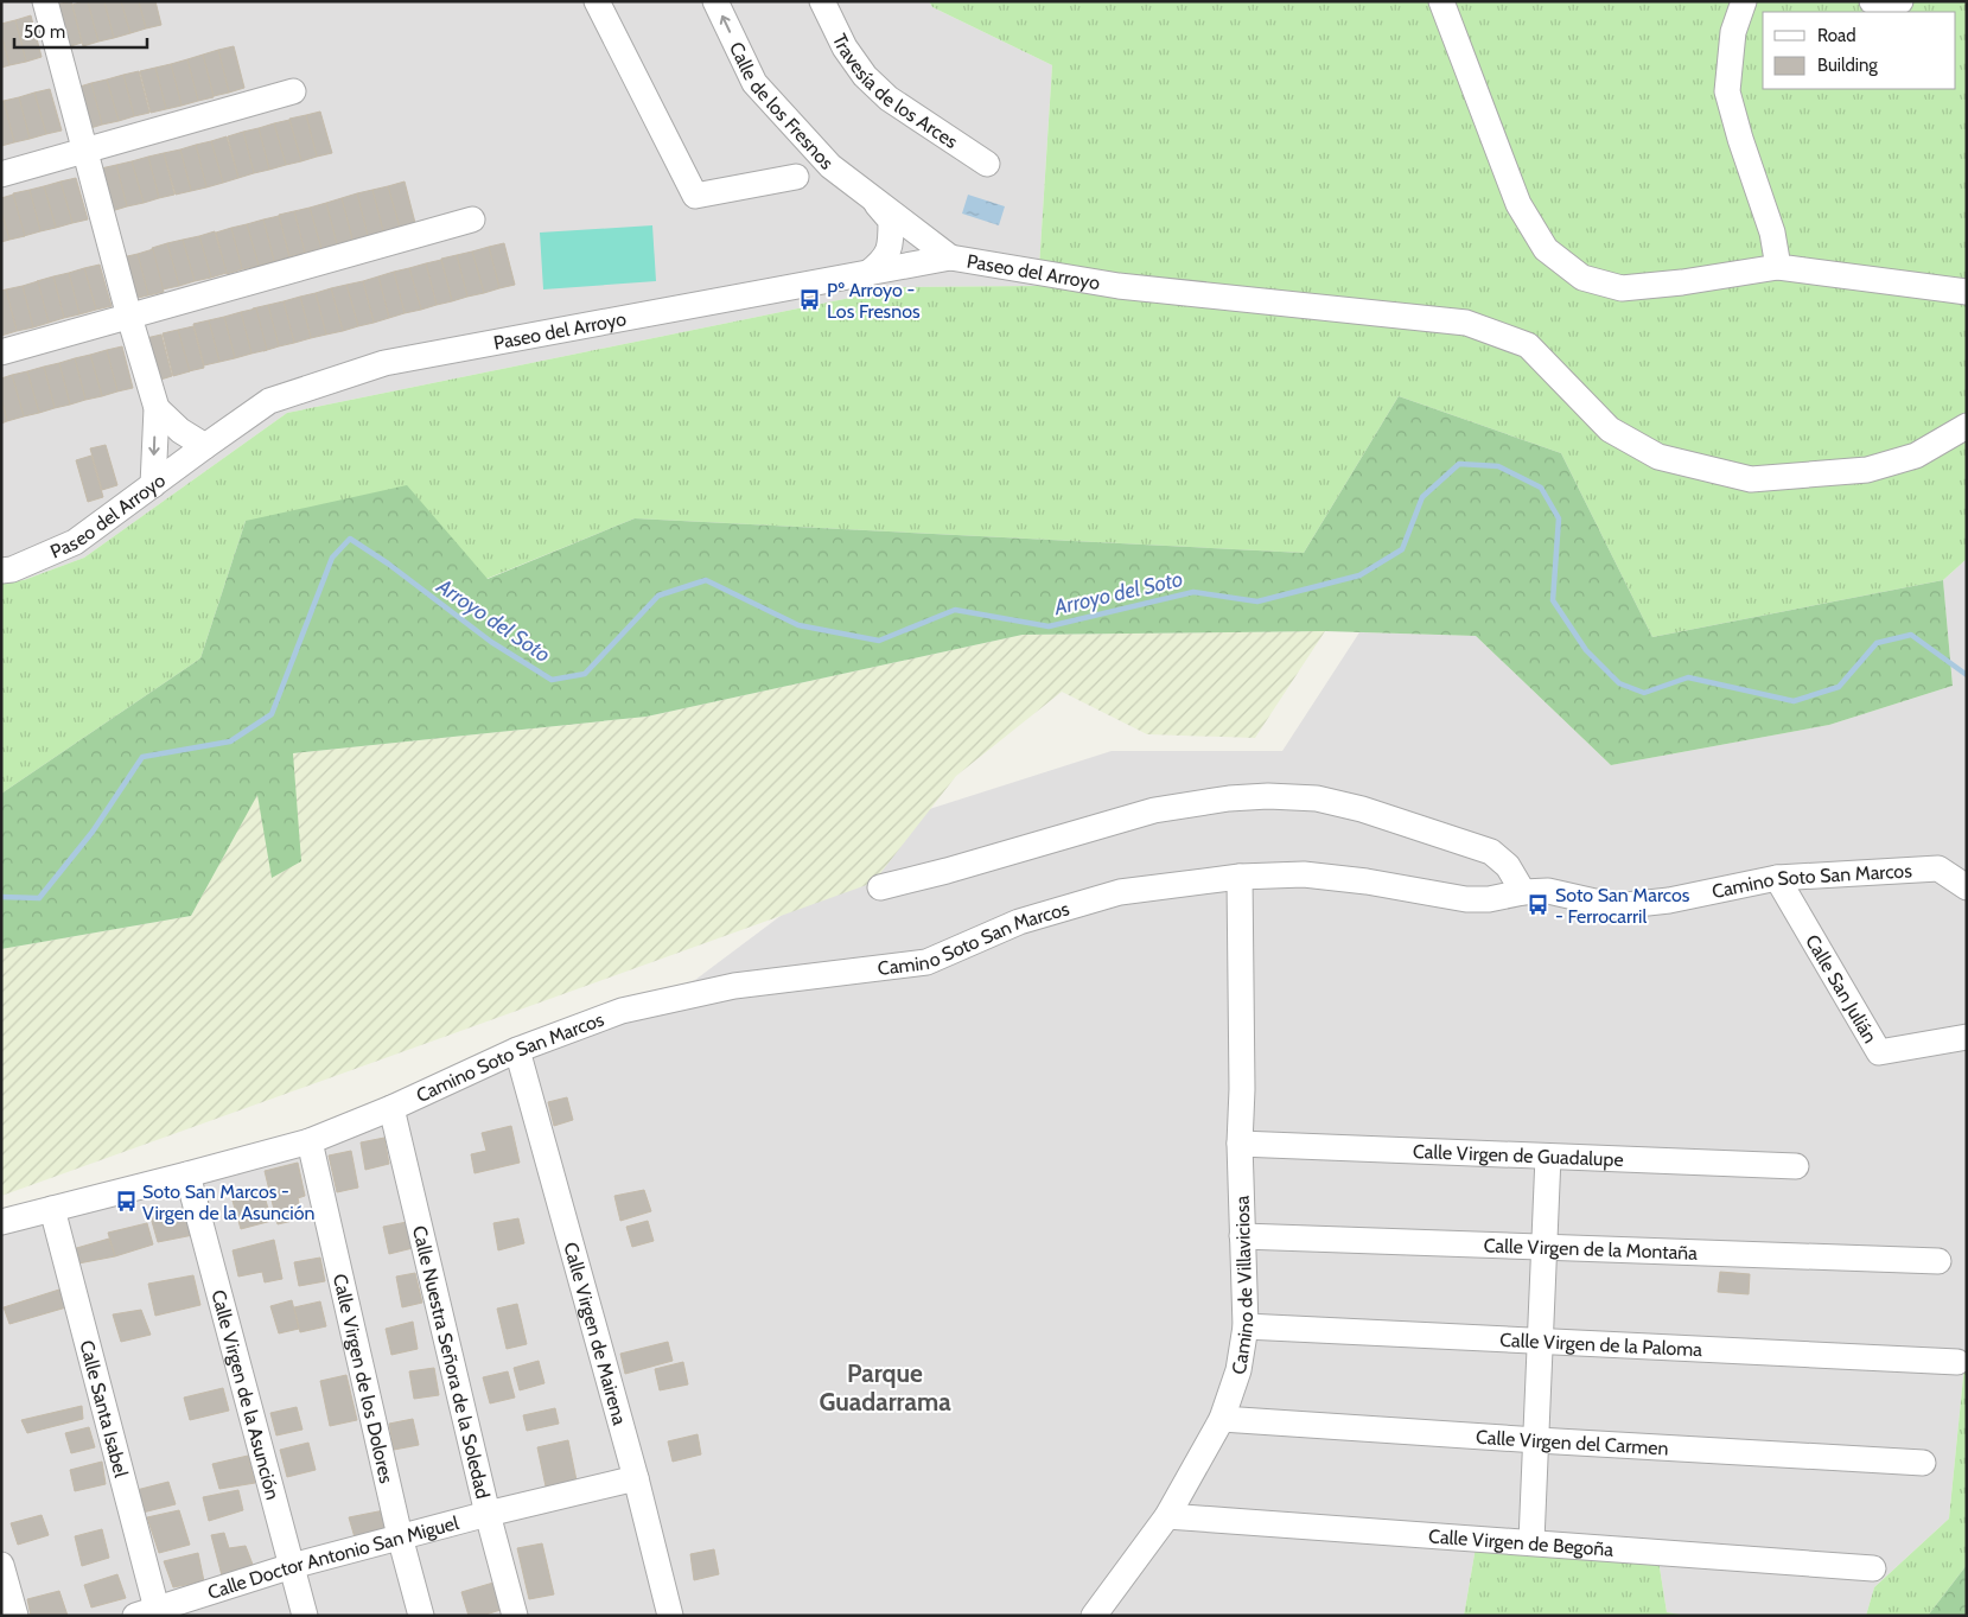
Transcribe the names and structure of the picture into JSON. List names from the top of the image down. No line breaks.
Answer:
{"streets":{"street":["Travesía de los Arces","Calle de los Fresnos","Paseo del Arroyo","Camino Soto San Marcos","Calle San Julián","Calle Virgen de Guadalupe","Calle Virgen de la Montaña","Camino de Villaviciosa","Calle Virgen de Mairena","Calle Virgen de la Paloma","Calle Nuestra Señora de la Soledad","Calle Virgen de los Dolores","Calle Virgen de la Asunción","Calle Santa Isabel","Calle Virgen del Carmen","Calle Virgen de Begoña","Calle Doctor Antonio San Miguel"]},"crossings":[["Calle de los Fresnos","Paseo del Arroyo"],["Camino Soto San Marcos","Calle San Julián"],["Camino Soto San Marcos","Camino de Villaviciosa"],["Camino Soto San Marcos","Calle Virgen de Mairena"],["Camino Soto San Marcos","Calle Nuestra Señora de la Soledad"],["Camino Soto San Marcos","Calle Virgen de los Dolores"],["Camino Soto San Marcos","Calle Virgen de la Asunción"],["Camino Soto San Marcos","Calle Santa Isabel"],["Calle Virgen de Guadalupe","Camino de Villaviciosa"],["Calle Virgen de la Montaña","Camino de Villaviciosa"],["Camino de Villaviciosa","Calle Virgen de la Paloma"],["Camino de Villaviciosa","Calle Virgen del Carmen"],["Camino de Villaviciosa","Calle Virgen de Begoña"],["Calle Virgen de Mairena","Calle Doctor Antonio San Miguel"],["Calle Nuestra Señora de la Soledad","Calle Doctor Antonio San Miguel"],["Calle Virgen de los Dolores","Calle Doctor Antonio San Miguel"],["Calle Virgen de la Asunción","Calle Doctor Antonio San Miguel"],["Calle Santa Isabel","Calle Doctor Antonio San Miguel"]],"one_way":["Calle de los Fresnos"],"districts":["Parque Guadarrama"],"water":["Arroyo del Soto"],"places":{"bus stop":["Pº Arroyo - Los Fresnos","Soto San Marcos - Ferrocarril","Soto San Marcos - Virgen de la Asunción"]},"legend":["Road","Building"],"scale_bar":"50 m"}
